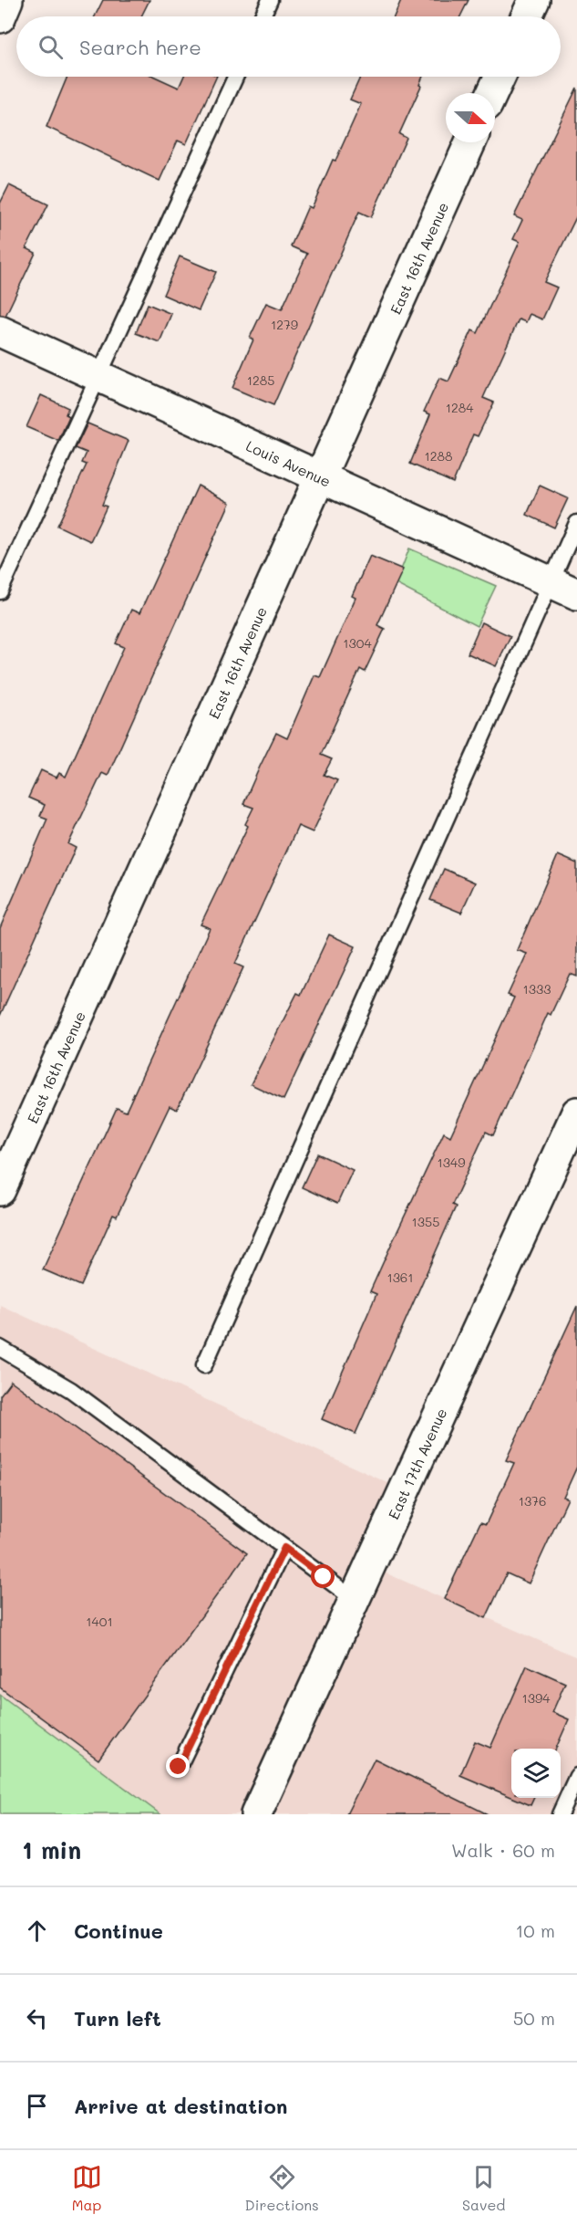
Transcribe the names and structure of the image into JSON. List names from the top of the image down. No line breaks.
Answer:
{"streets":{"street":["East 16th Avenue","Louis Avenue","East 17th Avenue"]},"crossings":[["East 16th Avenue","Louis Avenue"]],"house_numbers":["1279","1285","1284","1288","1304","1333","1349","1355","1361","1376","1401","1394"],"north":"right","page":{"search":"Search here","heading":["1 min","Walk · 60 m"],"list":[["Continue","10 m"],["Turn left","50 m"],"Arrive at destination"],"nav":["Map","Directions","Saved"]}}
